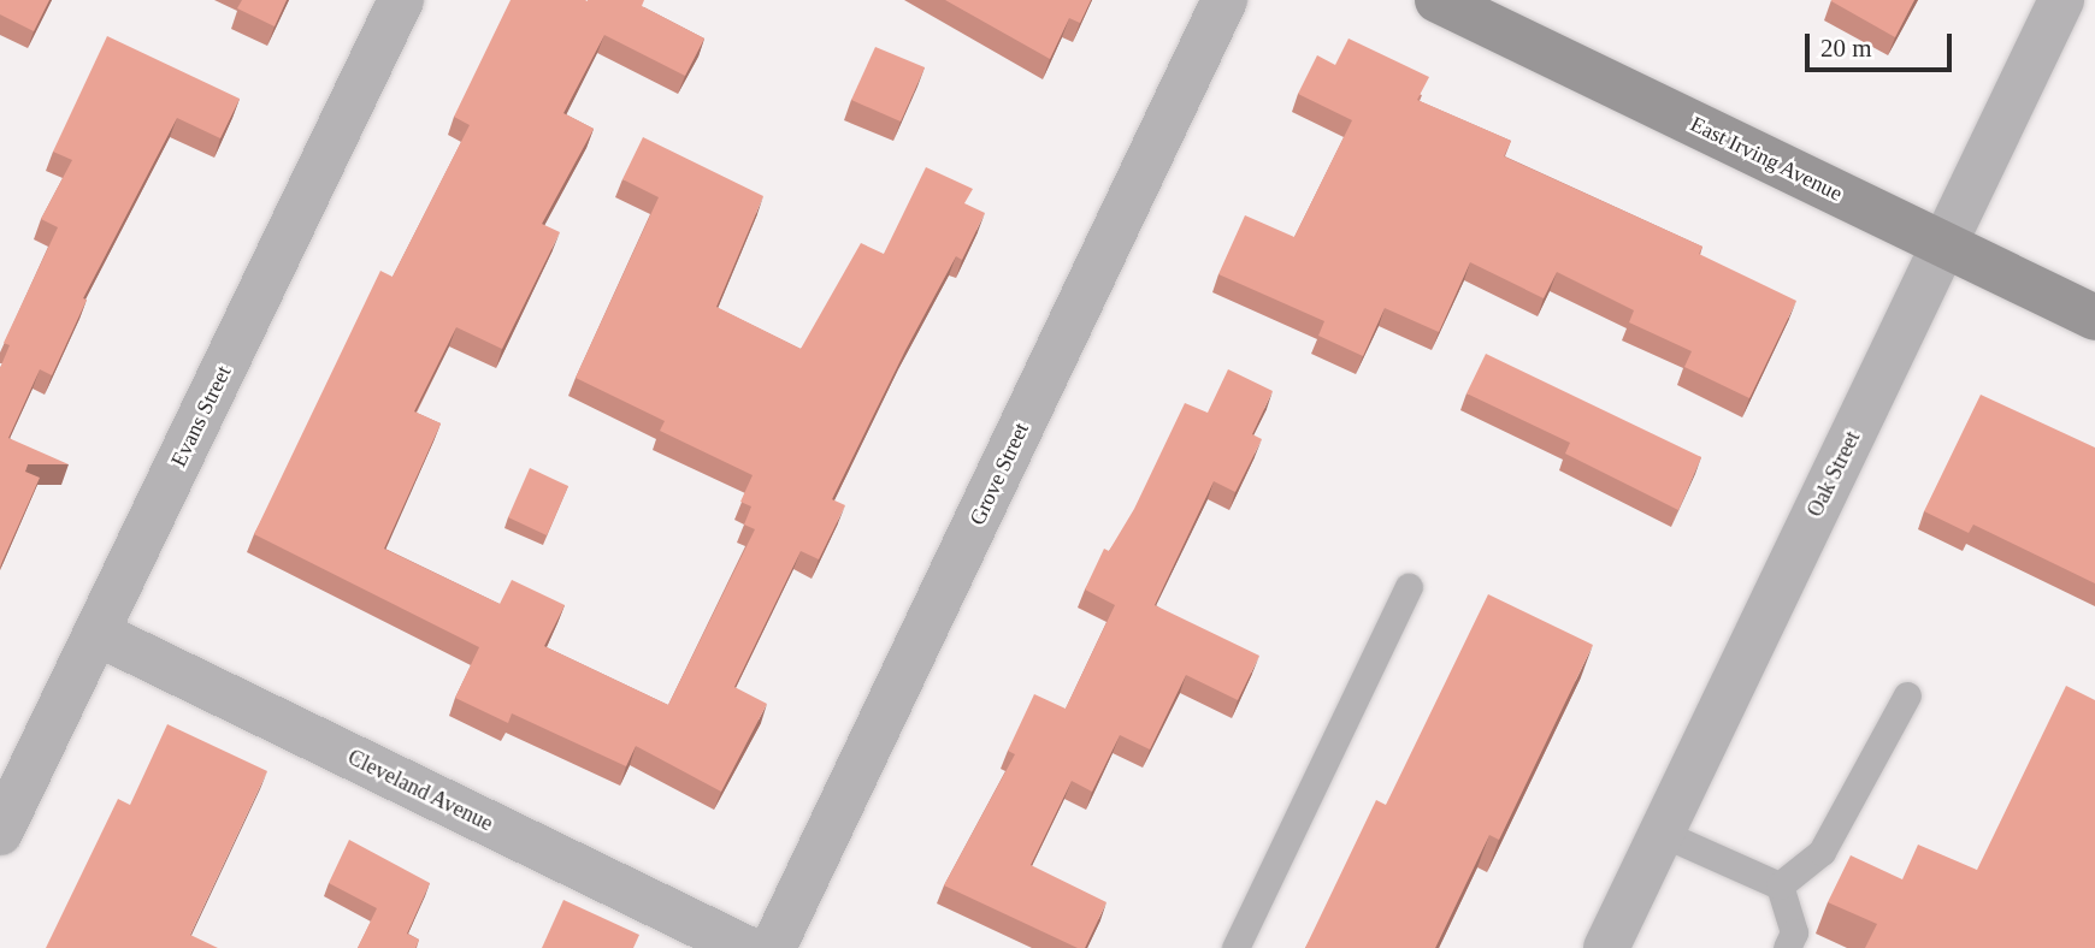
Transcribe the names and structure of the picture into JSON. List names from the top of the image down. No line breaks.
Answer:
{"streets":{"street":["East Irving Avenue","Evans Street","Grove Street","Oak Street","Cleveland Avenue"]},"crossings":[["East Irving Avenue","Oak Street"],["Evans Street","Cleveland Avenue"]],"scale_bar":"20 m"}
